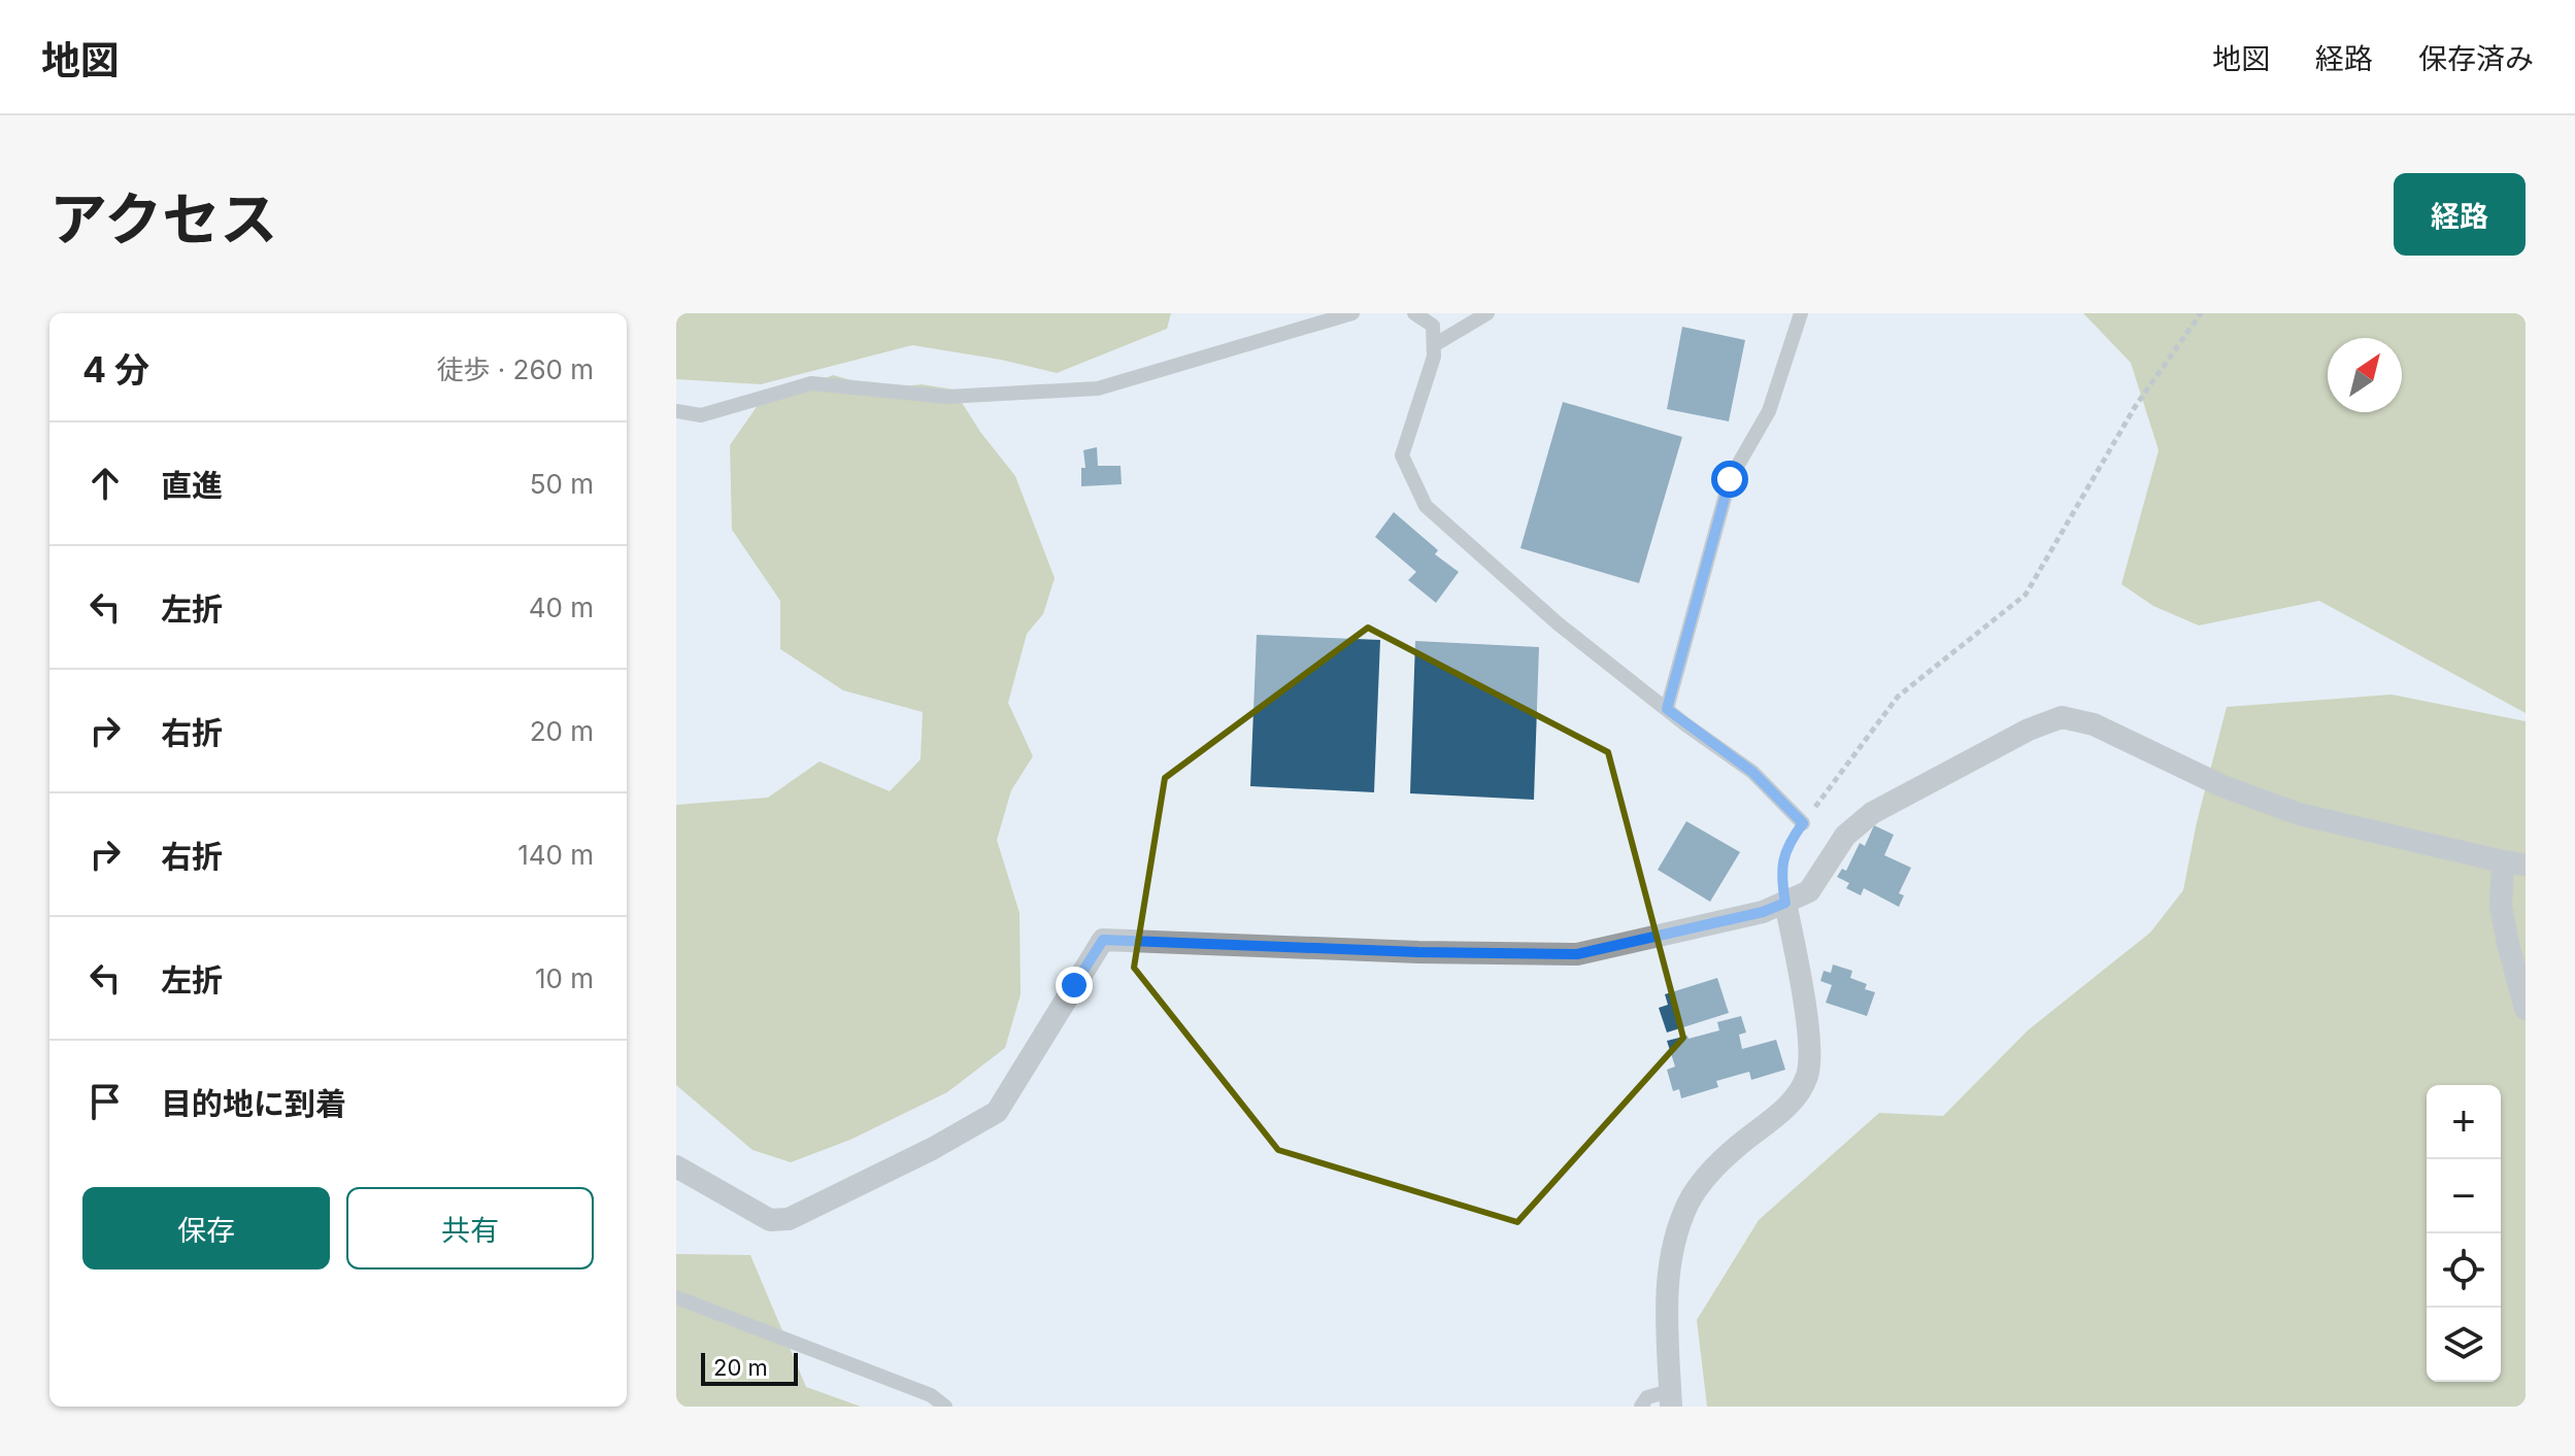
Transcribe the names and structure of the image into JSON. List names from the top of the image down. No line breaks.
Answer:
{"scale_bar":"20 m","north":"top right","page":{"header":"地図","nav":["地図","経路","保存済み"],"title":"アクセス","buttons":["経路",["保存","共有"]],"heading":["4 分","徒歩 · 260 m"],"list":[["直進","50 m"],["左折","40 m"],["右折","20 m"],["右折","140 m"],["左折","10 m"],"目的地に到着"],"map_buttons":["+","−"],"scale":"20 m"}}
